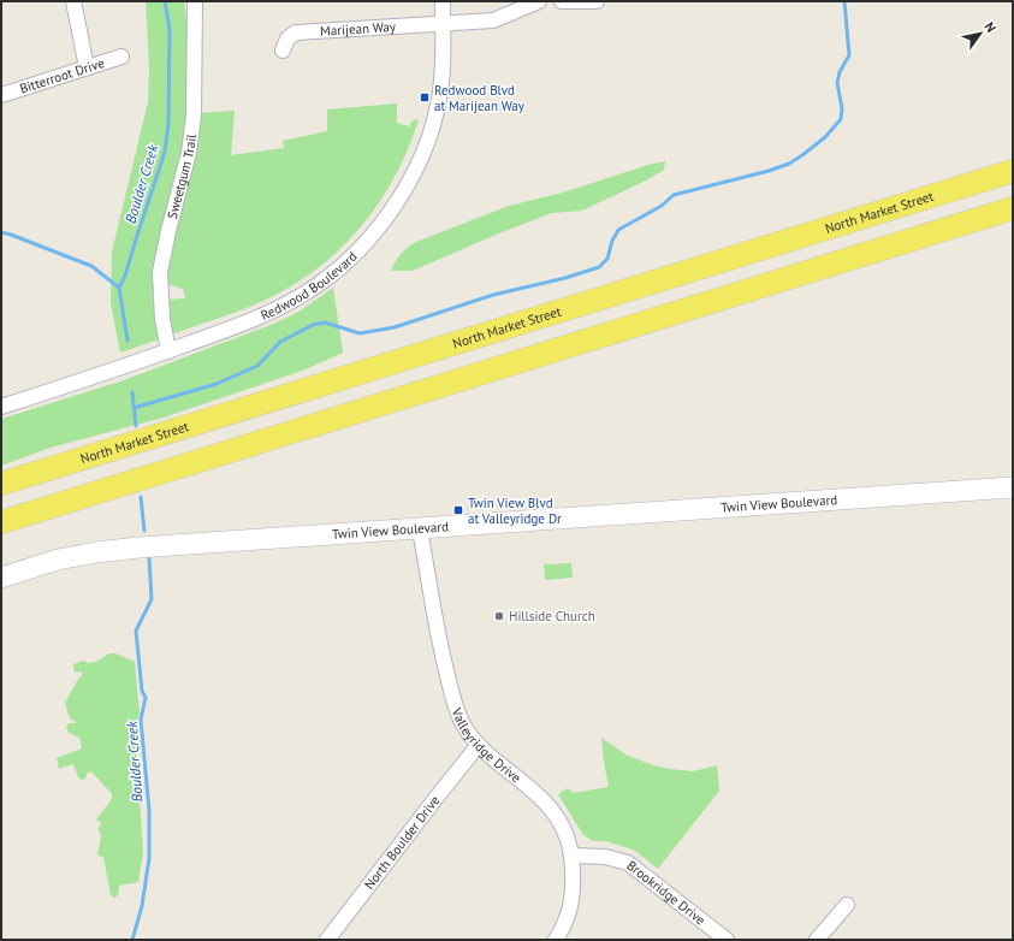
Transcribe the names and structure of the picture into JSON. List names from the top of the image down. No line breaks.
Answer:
{"streets":{"main road":["North Market Street"],"street":["Marijean Way","Bitterroot Drive","Sweetgum Trail","Redwood Boulevard","Twin View Boulevard","Valleyridge Drive","North Boulder Drive","Brookridge Drive"]},"crossings":[["Marijean Way","Redwood Boulevard"],["Sweetgum Trail","Redwood Boulevard"],["Twin View Boulevard","Valleyridge Drive"],["Valleyridge Drive","North Boulder Drive"],["Valleyridge Drive","Brookridge Drive"]],"water":["Boulder Creek"],"places":{"transit":["Redwood Blvd at Marijean Way","Twin View Blvd at Valleyridge Dr"],"other":["Hillside Church"]},"north":"top right"}
